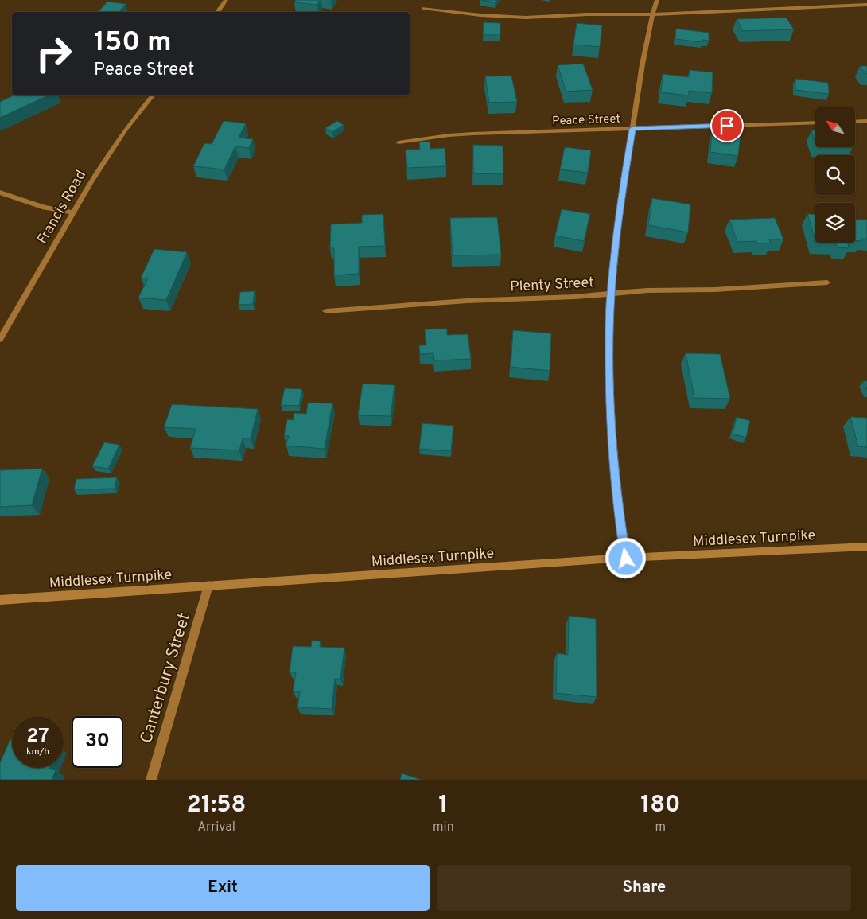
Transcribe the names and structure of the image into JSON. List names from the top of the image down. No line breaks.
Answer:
{"streets":{"main road":["Middlesex Turnpike"],"street":["Peace Street","Francis Road","Plenty Street","Canterbury Street"]},"crossings":[["Middlesex Turnpike","Canterbury Street"]],"north":"top left","page":{"turn":["150 m","Peace Street"],"speed":"27 km/h","limit":"30","eta":["21:58","Arrival","1","min","180","m"],"buttons":["Exit","Share"]}}
